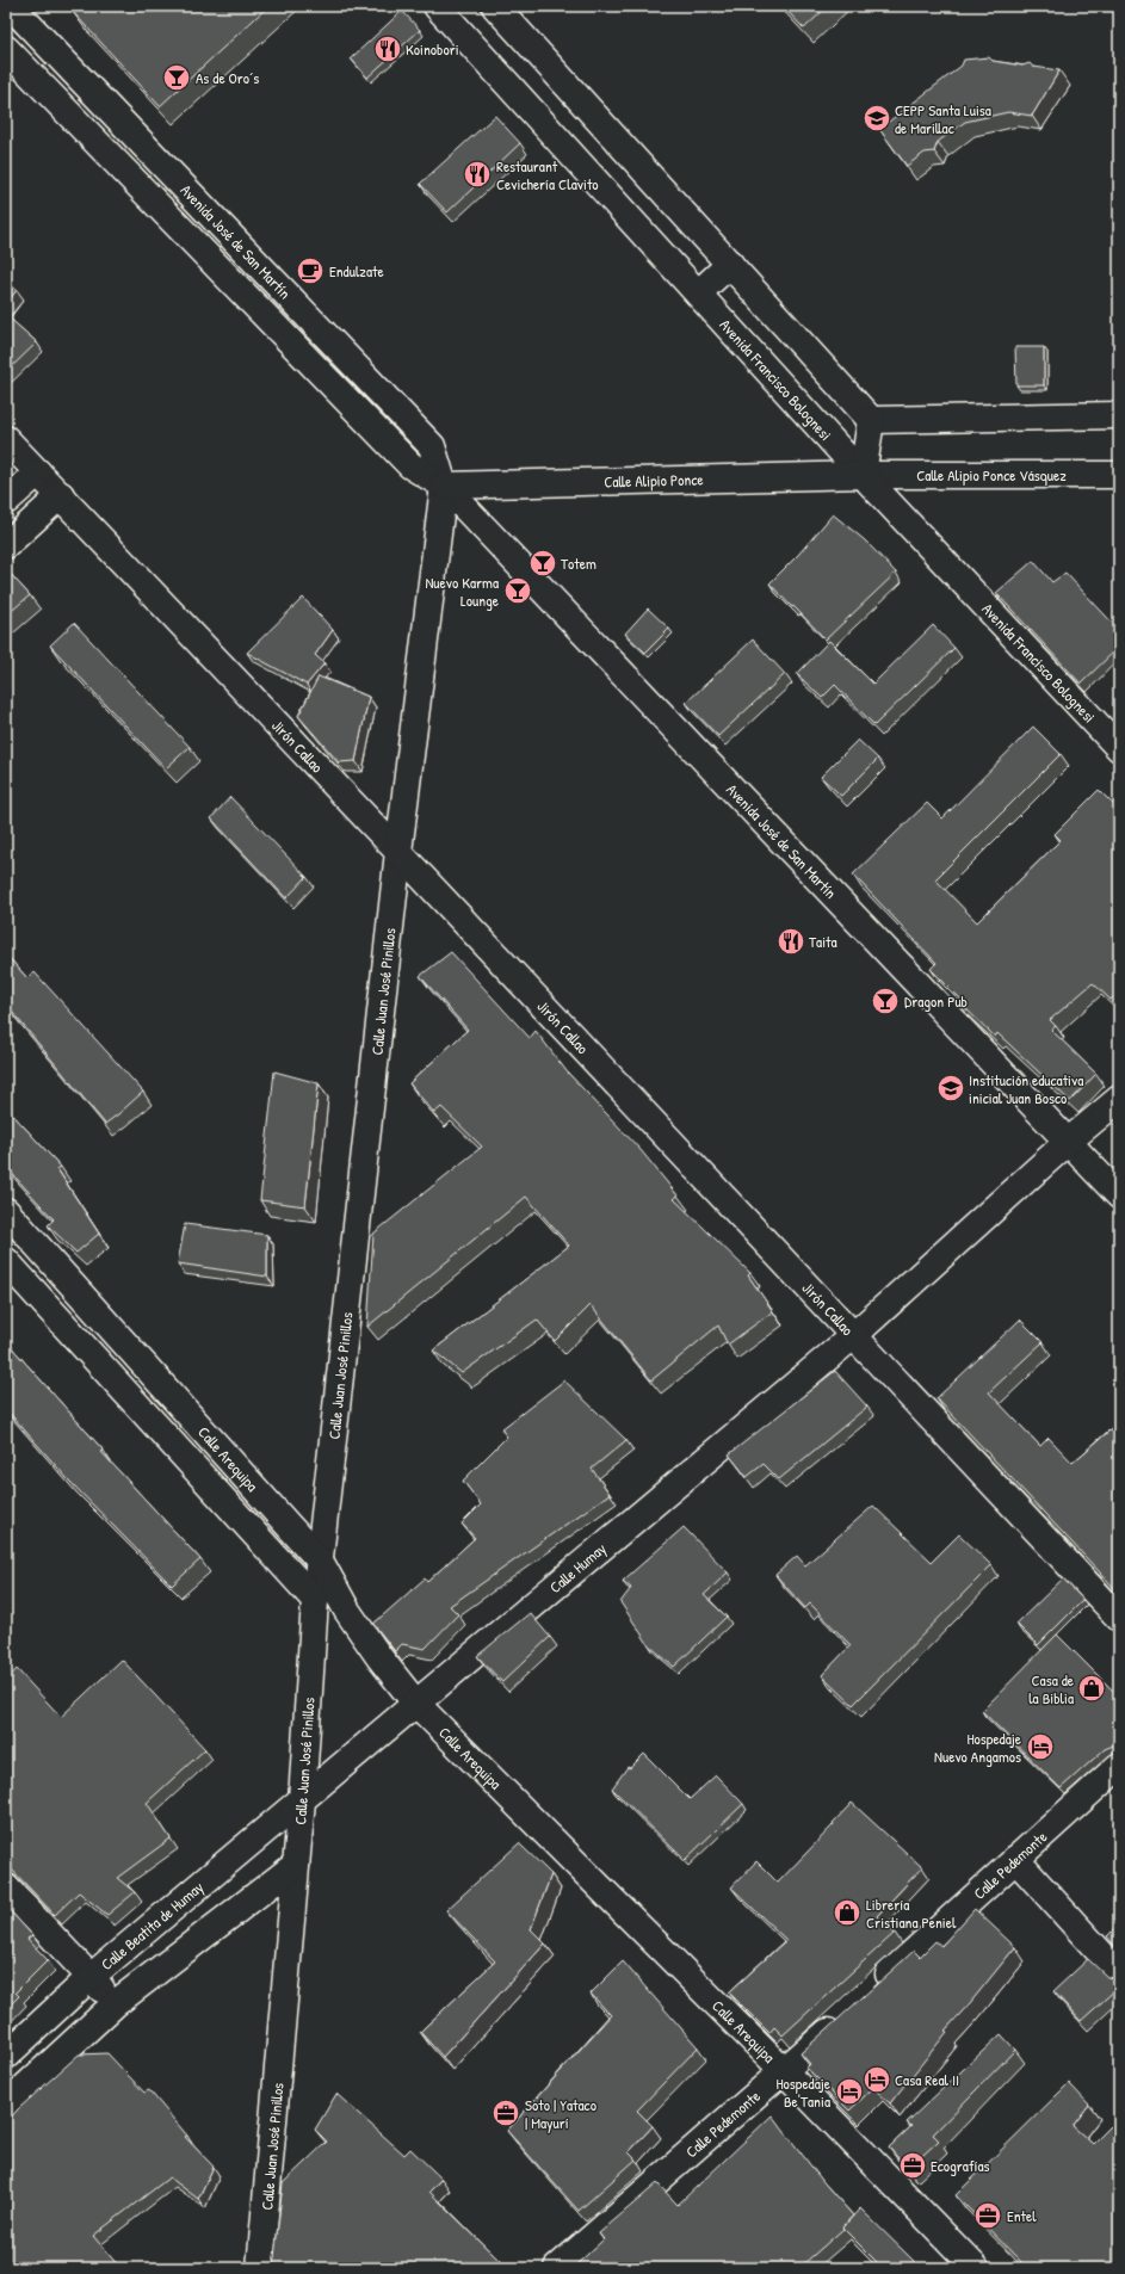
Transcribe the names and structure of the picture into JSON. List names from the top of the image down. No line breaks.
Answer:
{"streets":{"street":["Avenida José de San Martín","Avenida Francisco Bolognesi","Calle Alipio Ponce Vásquez","Calle Alipio Ponce","Jirón Callao","Calle Juan José Pinillos","Calle Arequipa","Calle Humay","Calle Pedemonte","Calle Beatita de Humay"]},"crossings":[["Avenida José de San Martín","Calle Alipio Ponce"],["Avenida José de San Martín","Calle Juan José Pinillos"],["Avenida José de San Martín","Calle Humay"],["Avenida Francisco Bolognesi","Calle Alipio Ponce Vásquez"],["Avenida Francisco Bolognesi","Calle Alipio Ponce"],["Calle Alipio Ponce Vásquez","Calle Alipio Ponce"],["Calle Alipio Ponce","Calle Juan José Pinillos"],["Jirón Callao","Calle Juan José Pinillos"],["Jirón Callao","Calle Humay"],["Calle Juan José Pinillos","Calle Arequipa"],["Calle Juan José Pinillos","Calle Humay"],["Calle Juan José Pinillos","Calle Beatita de Humay"],["Calle Arequipa","Calle Humay"],["Calle Arequipa","Calle Pedemonte"],["Calle Humay","Calle Beatita de Humay"]],"places":{"restaurant":["Koinobori","Restaurant Cevichería Clavito","Taita"],"bar":["As de Oro´s","Totem","Nuevo Karma Lounge","Dragon Pub"],"school or university":["CEPP Santa Luisa de Marillac","Institución educativa inicial Juan Bosco"],"cafe":["Endulzate"],"shop":["Casa de la Biblia","Librería Cristiana Peniel"],"hotel":["Hospedaje Nuevo Angamos","Casa Real II","Hospedaje Be'Tania"],"office":["Soto | Yataco | Mayurí","Ecografías","Entel"]}}
